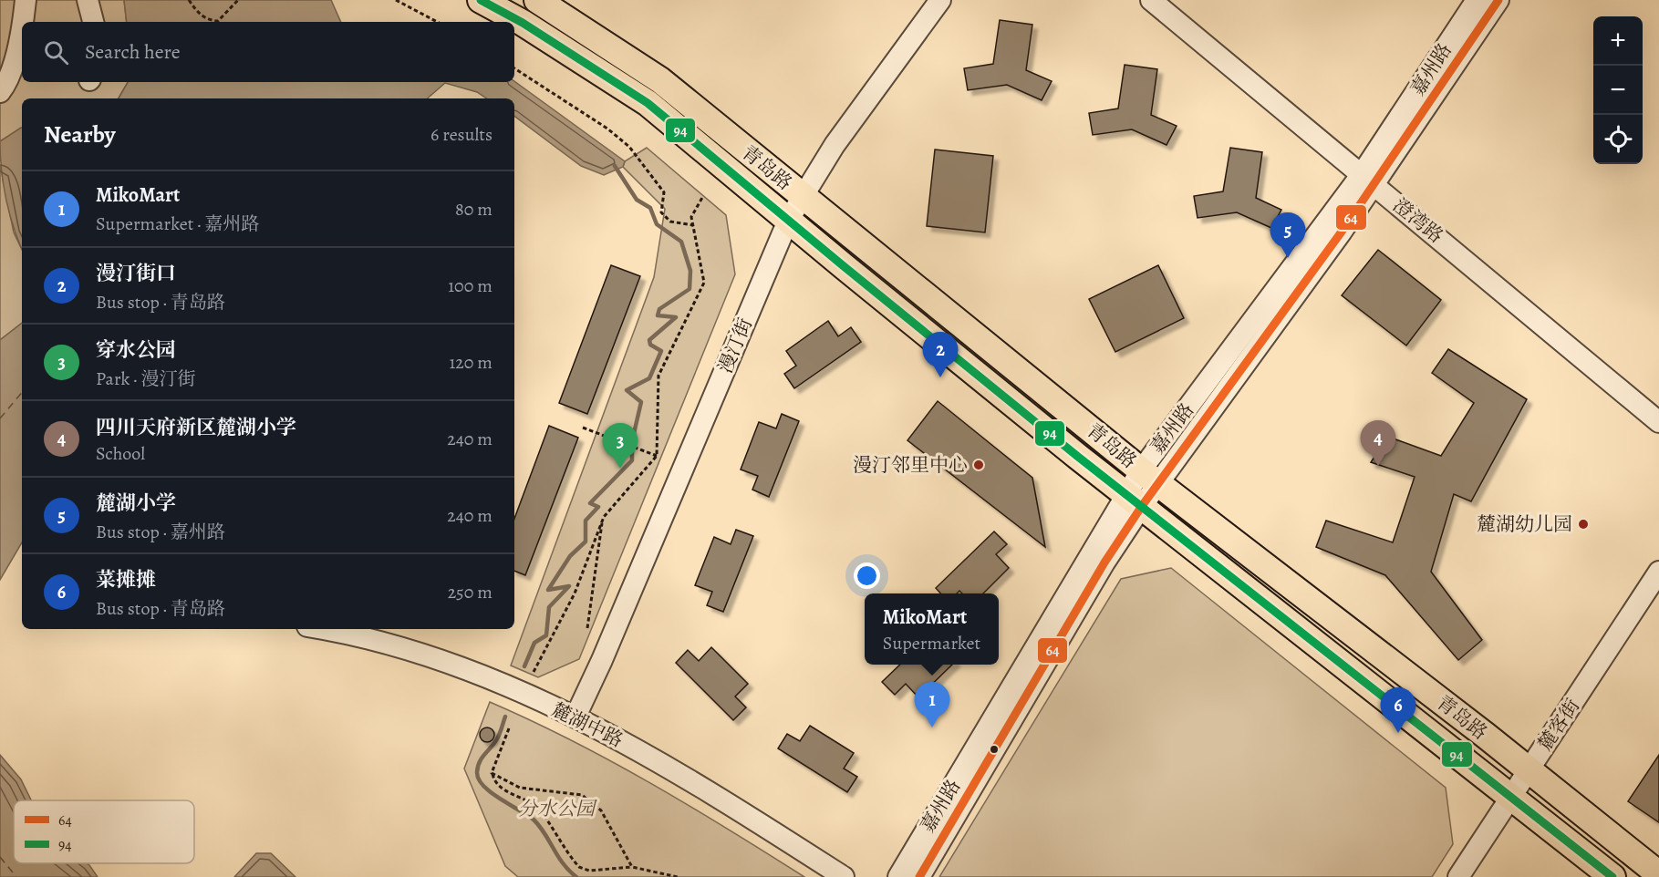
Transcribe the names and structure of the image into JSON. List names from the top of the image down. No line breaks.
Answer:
{"streets":{"main road":["青岛路"],"street":["嘉州路","澄湾路","漫汀街","麓湖中路","麓客街"]},"crossings":[["嘉州路","青岛路"],["嘉州路","澄湾路"],["青岛路","漫汀街"],["青岛路","麓客街"],["漫汀街","麓湖中路"]],"parks":["分水公园"],"places":["漫汀邻里中心","麓湖幼儿园"],"lines":["transit line 64","transit line 94"],"legend":["64","94"],"page":{"map_buttons":["+","−"],"search":"Search here","heading":["Nearby","6 results"],"list":[{"mark":"1","name":"MikoMart","note":"Supermarket · 嘉州路","value":"80 m"},{"mark":"2","name":"漫汀街口","note":"Bus stop · 青岛路","value":"100 m"},{"mark":"3","name":"穿水公园","note":"Park · 漫汀街","value":"120 m"},{"mark":"4","name":"四川天府新区麓湖小学","note":"School","value":"240 m"},{"mark":"5","name":"麓湖小学","note":"Bus stop · 嘉州路","value":"240 m"},{"mark":"6","name":"菜摊摊","note":"Bus stop · 青岛路","value":"250 m"}],"pins":["5","2","4","3","1","6"],"popup":["MikoMart","Supermarket"]}}
